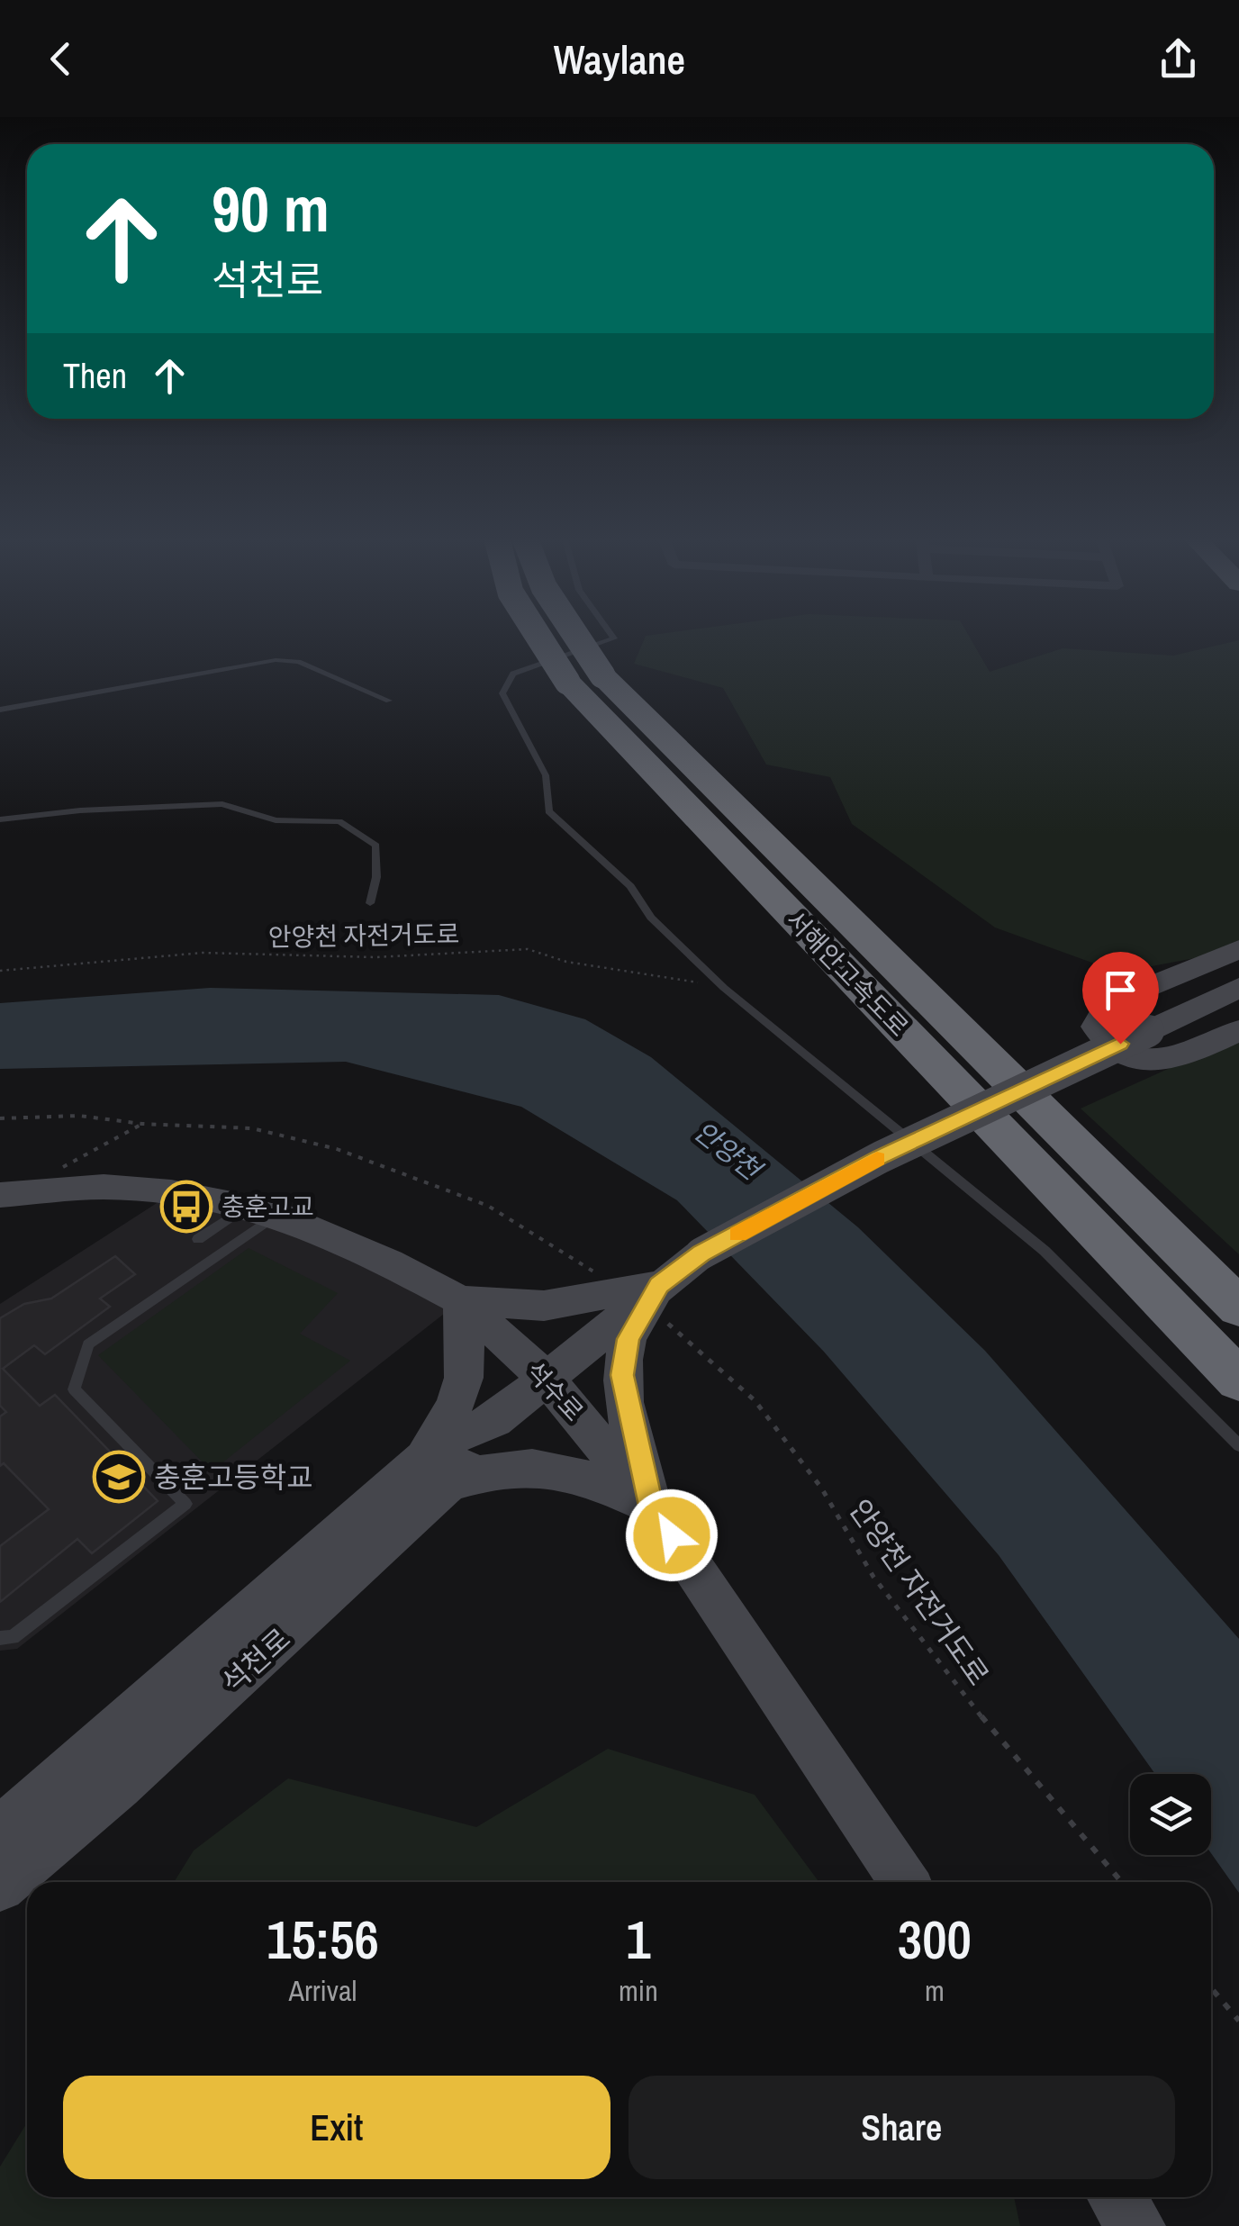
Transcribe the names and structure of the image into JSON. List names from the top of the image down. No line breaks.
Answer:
{"streets":{"highway":["서해안고속도로"],"street":["석수로","석천로"],"path":["안양천 자전거도로"]},"crossings":[["석수로","석천로"]],"water":["안양천"],"places":{"bus stop":["충훈고교"],"school or university":["충훈고등학교"]},"page":{"header":"Waylane","turn":["90 m","석천로"],"then":"Then","eta":["15:56","Arrival","1","min","300","m"],"buttons":["Exit","Share"]}}
